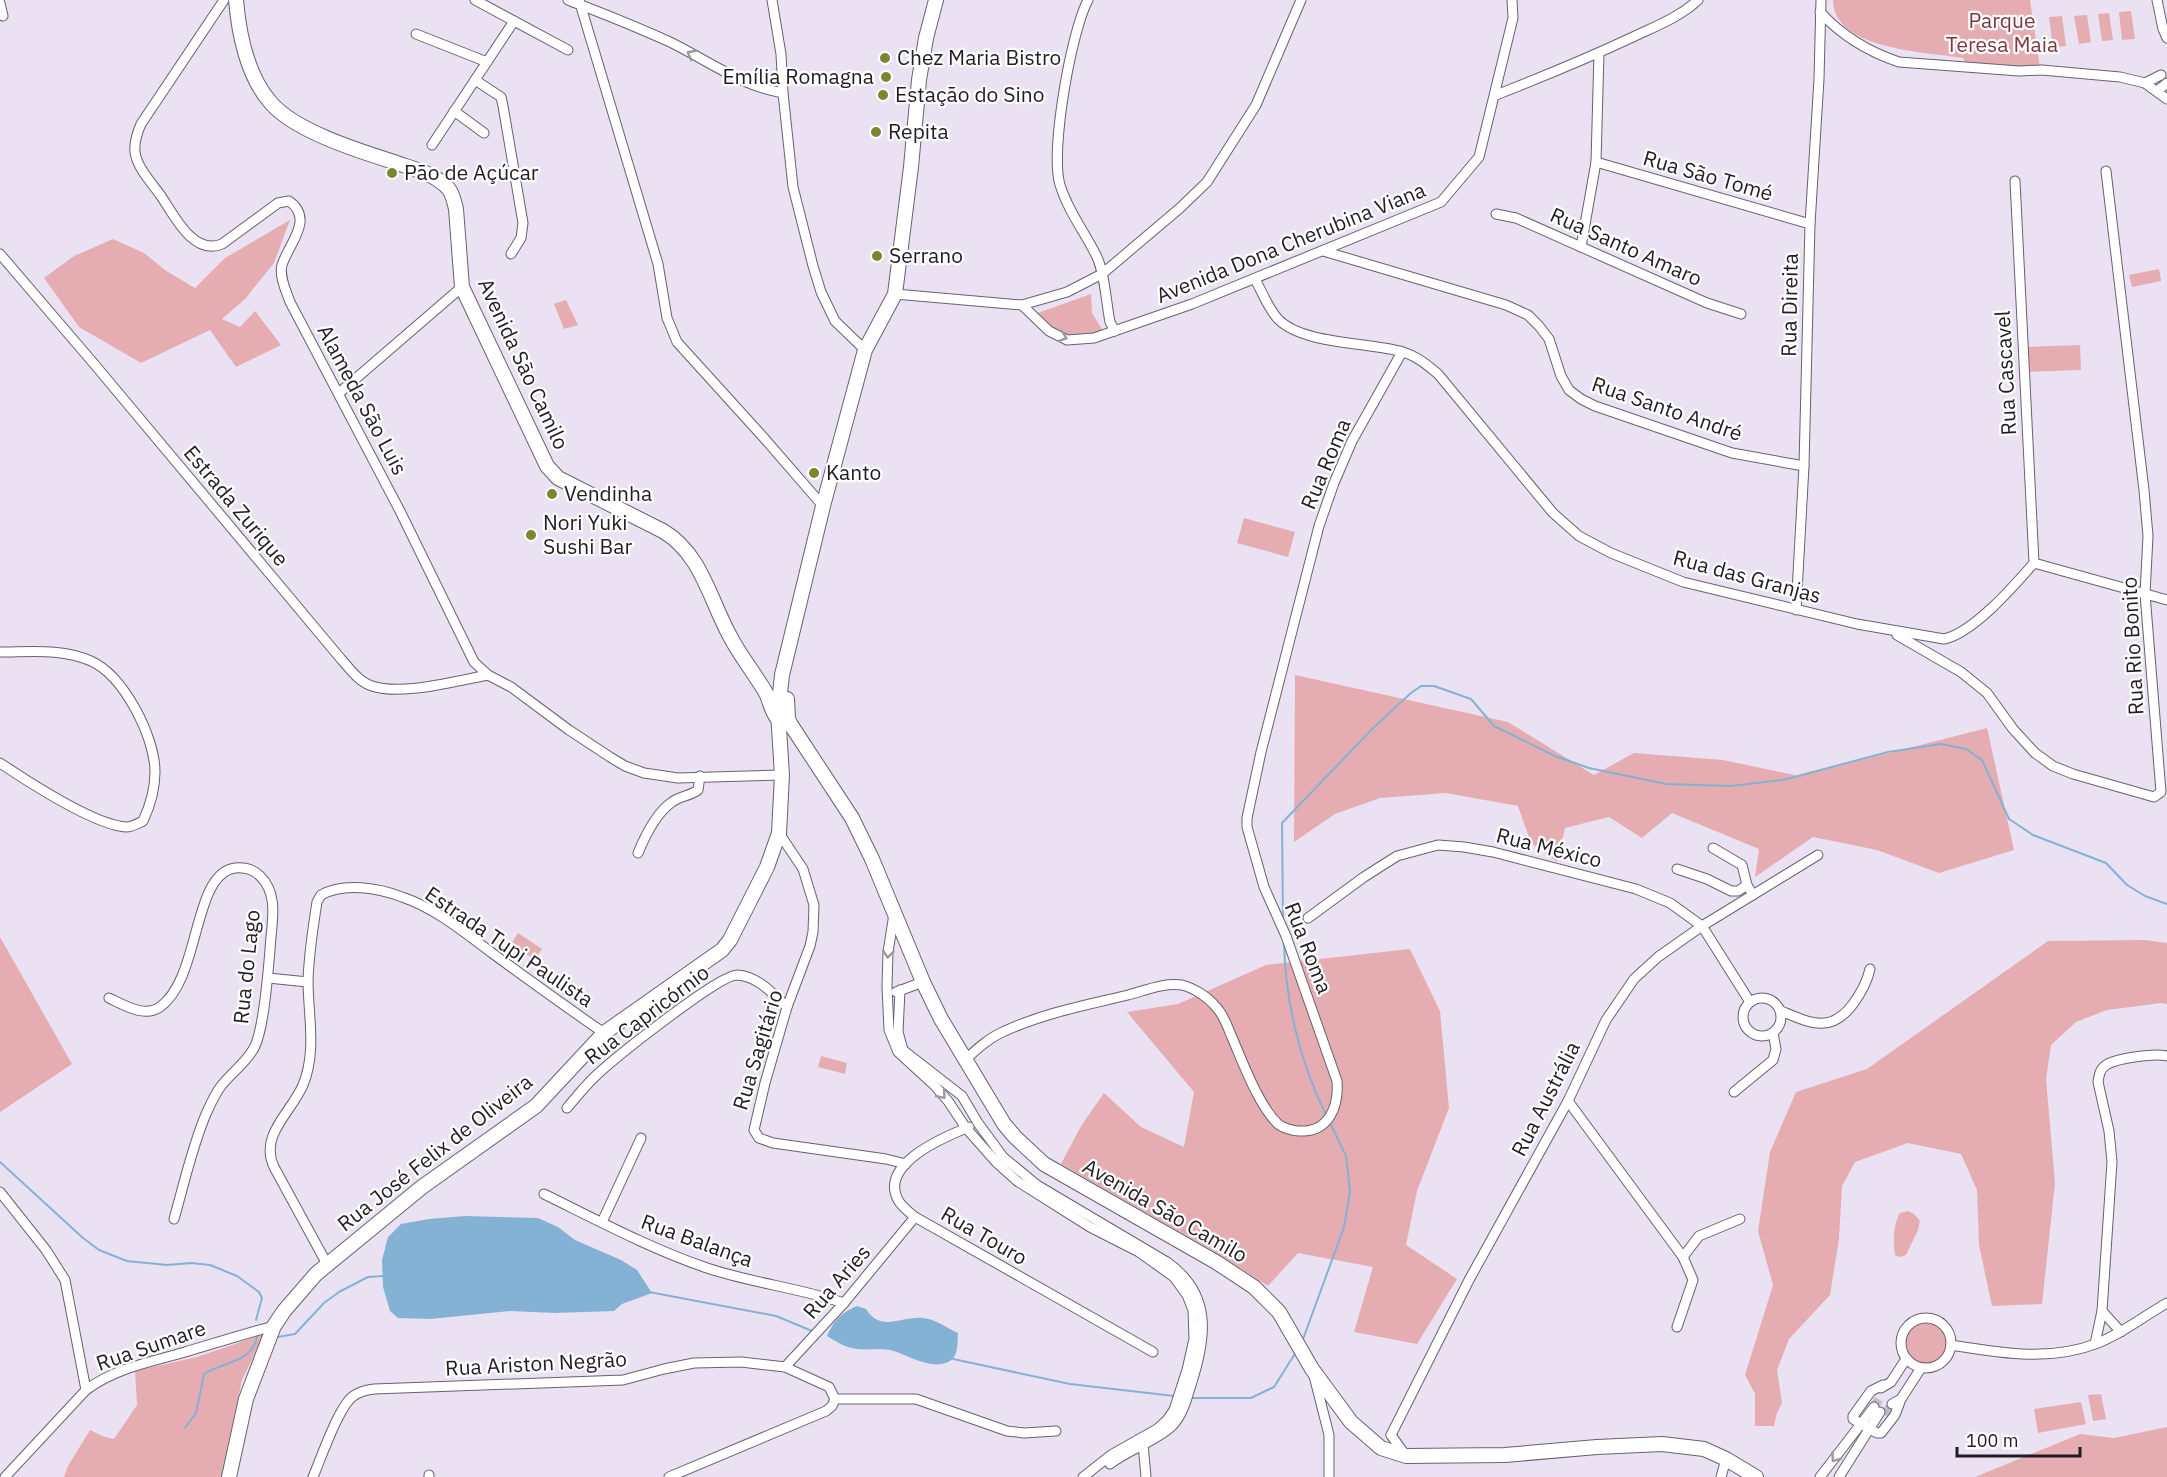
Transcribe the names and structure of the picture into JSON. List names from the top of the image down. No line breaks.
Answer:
{"streets":{"main road":["Avenida São Camilo","Rua José Felix de Oliveira"],"street":["Rua São Tomé","Avenida Dona Cherubina Viana","Rua Santo Amaro","Rua Direita","Rua Cascavel","Alameda São Luis","Rua Santo André","Rua Roma","Estrada Zurique","Rua das Granjas","Rua Rio Bonito","Rua México","Estrada Tupi Paulista","Rua do Lago","Rua Capricórnio","Rua Sagitário","Rua Austrália","Rua Touro","Rua Balança","Rua Aries","Rua Sumare","Rua Ariston Negrão"]},"crossings":[["Rua São Tomé","Rua Direita"],["Avenida Dona Cherubina Viana","Rua Santo André"],["Avenida Dona Cherubina Viana","Rua das Granjas"],["Rua Direita","Rua Santo André"],["Rua Direita","Rua das Granjas"],["Avenida São Camilo","Rua Roma"],["Avenida São Camilo","Rua José Felix de Oliveira"],["Rua Cascavel","Rua das Granjas"],["Alameda São Luis","Estrada Zurique"],["Alameda São Luis","Rua José Felix de Oliveira"],["Rua Roma","Rua das Granjas"],["Rua das Granjas","Rua Rio Bonito"],["Rua México","Rua Austrália"],["Estrada Tupi Paulista","Rua José Felix de Oliveira"],["Rua Capricórnio","Rua Sagitário"],["Rua Sagitário","Rua José Felix de Oliveira"],["Rua Sagitário","Rua Touro"],["Rua José Felix de Oliveira","Rua Sumare"],["Rua Touro","Rua Aries"],["Rua Balança","Rua Aries"],["Rua Aries","Rua Ariston Negrão"]],"parks":["Parque Teresa Maia"],"places":["Chez Maria Bistro","Emília Romagna","Estação do Sino","Repita","Pão de Açúcar","Serrano","Kanto","Vendinha","Nori Yuki Sushi Bar"],"scale_bar":"100 m"}
